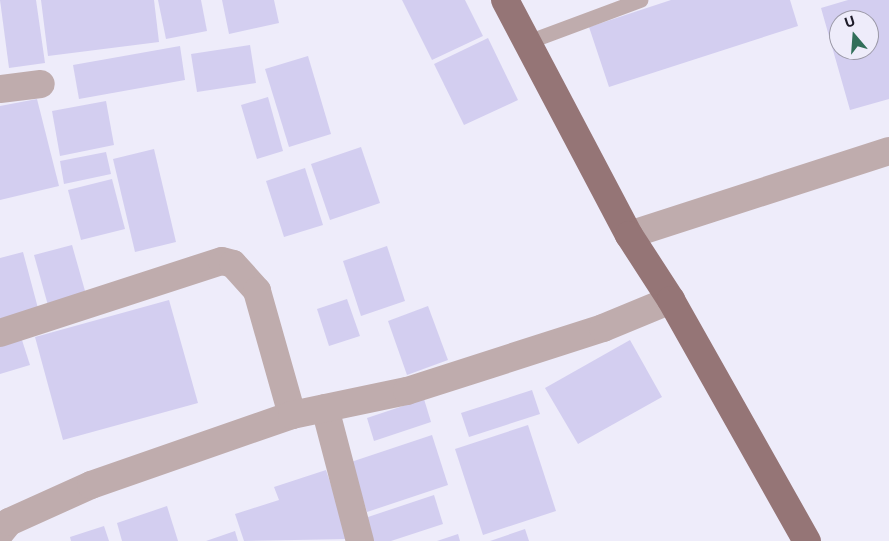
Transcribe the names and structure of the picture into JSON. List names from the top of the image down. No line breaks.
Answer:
{"north":"top"}
